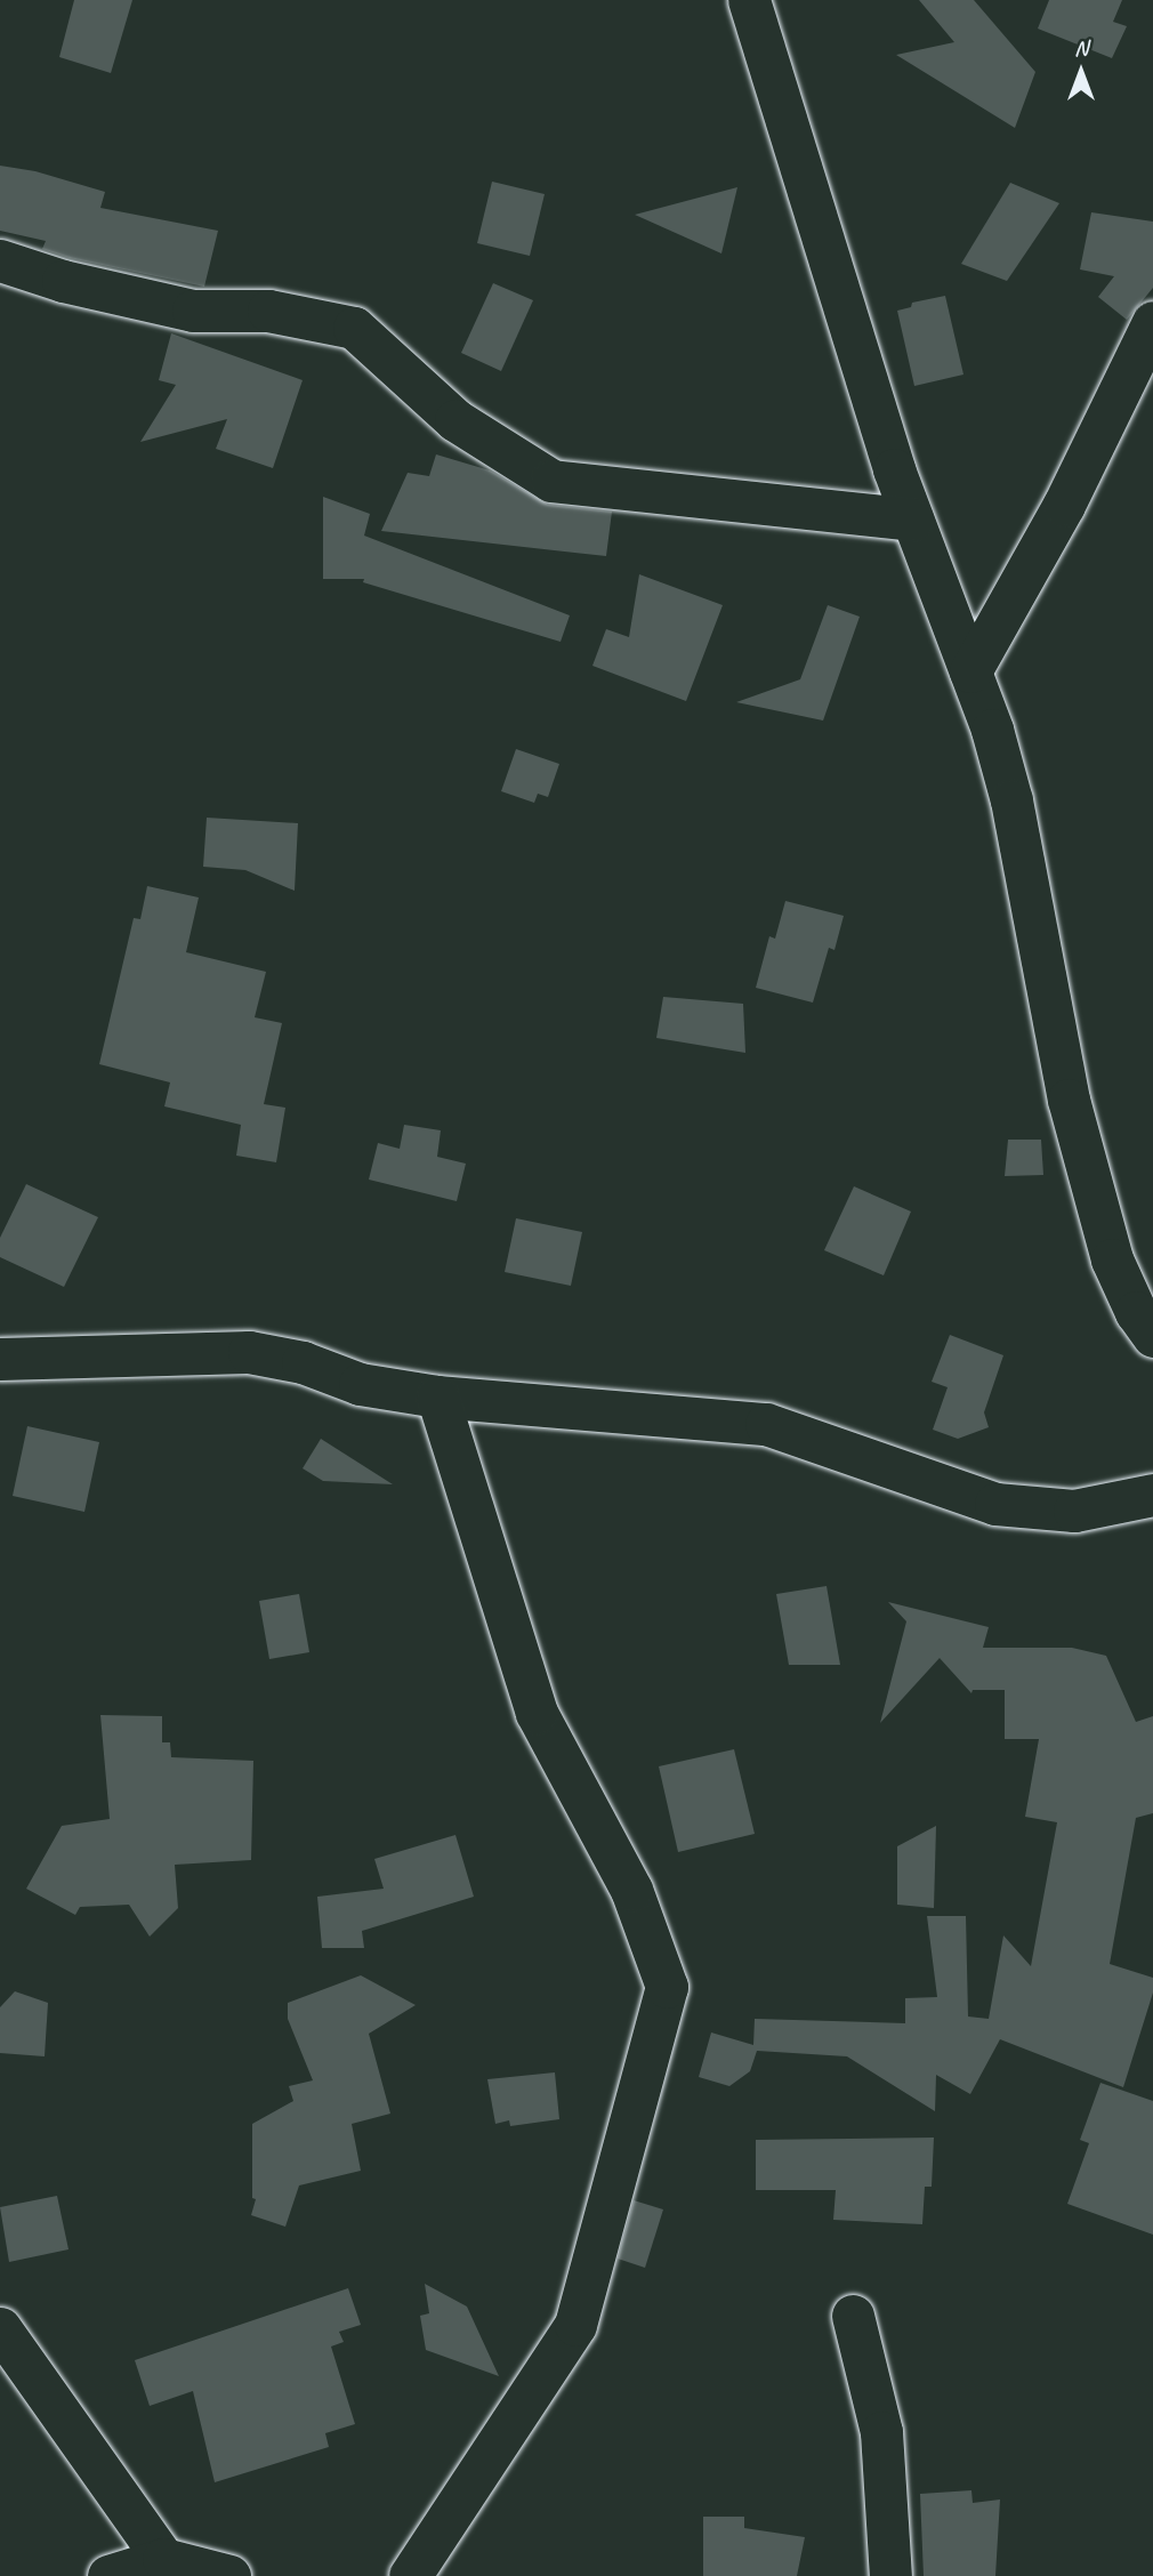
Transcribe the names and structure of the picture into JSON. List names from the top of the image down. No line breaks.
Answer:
{"north":"top"}
